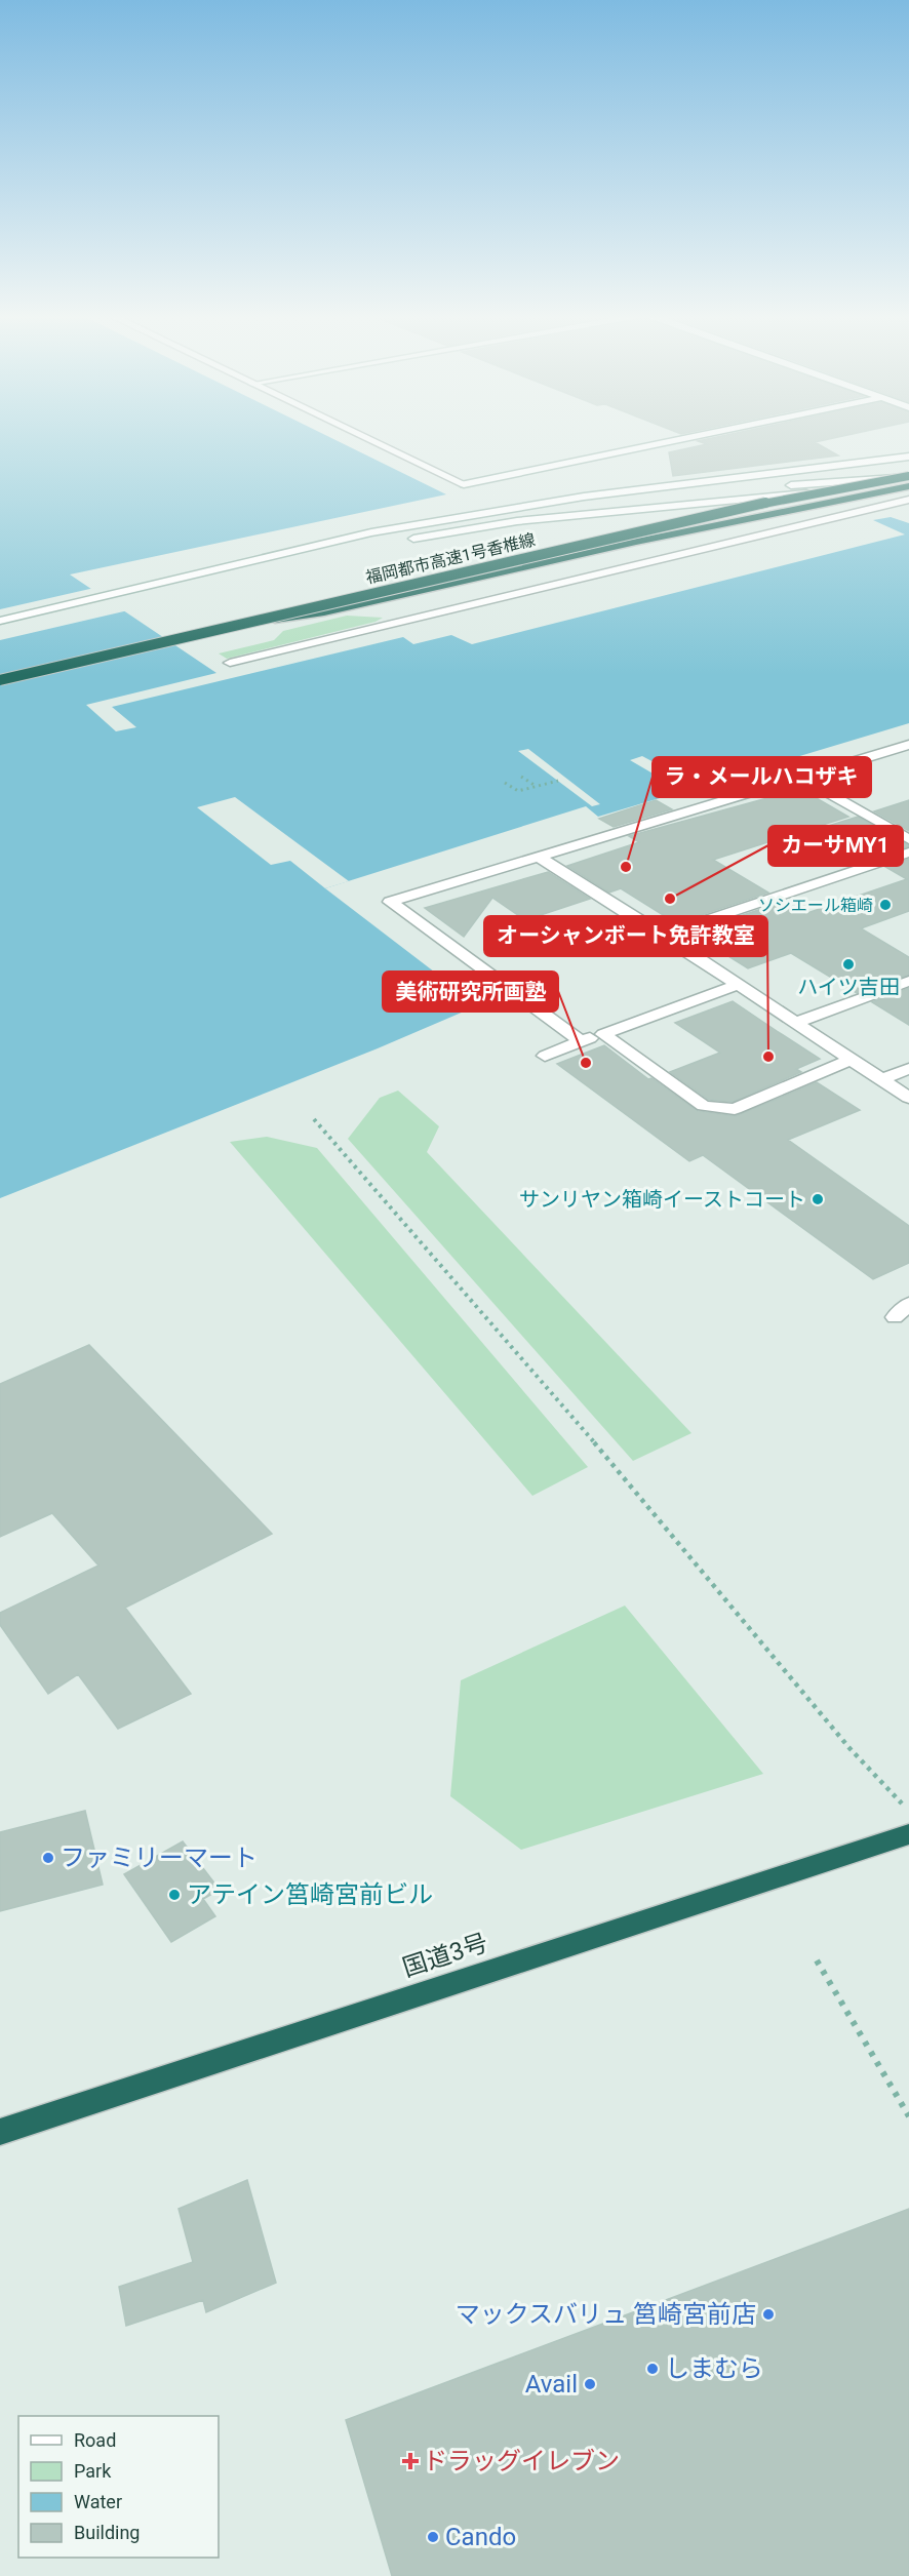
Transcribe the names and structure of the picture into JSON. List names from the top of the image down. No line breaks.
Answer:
{"streets":{"highway":["福岡都市高速1号香椎線","国道3号"]},"places":{"other":["ラ・メールハコザキ","カーサMY1","ソシエール箱崎","ハイツ吉田","オーシャンボート免許教室","美術研究所画塾","サンリヤン箱崎イーストコート","ファミリーマート","アテイン筥崎宮前ビル","マックスバリュ 筥崎宮前店","しまむら","Avail","Cando"],"health":["ドラッグイレブン"]},"legend":["Road","Park","Water","Building"]}
